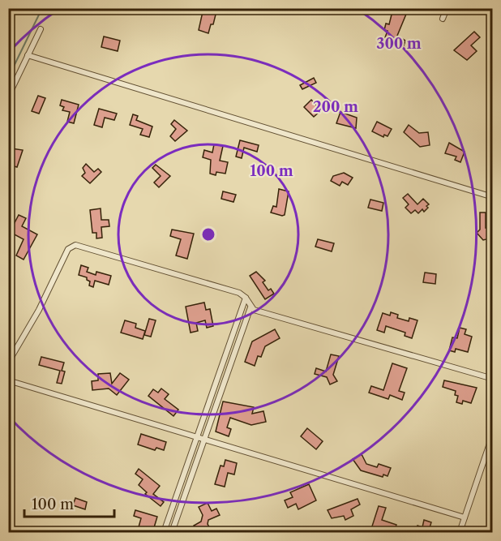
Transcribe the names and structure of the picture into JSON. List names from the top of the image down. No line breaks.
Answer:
{"scale_bar":"100 m","rings":["300 m","200 m","100 m"]}
